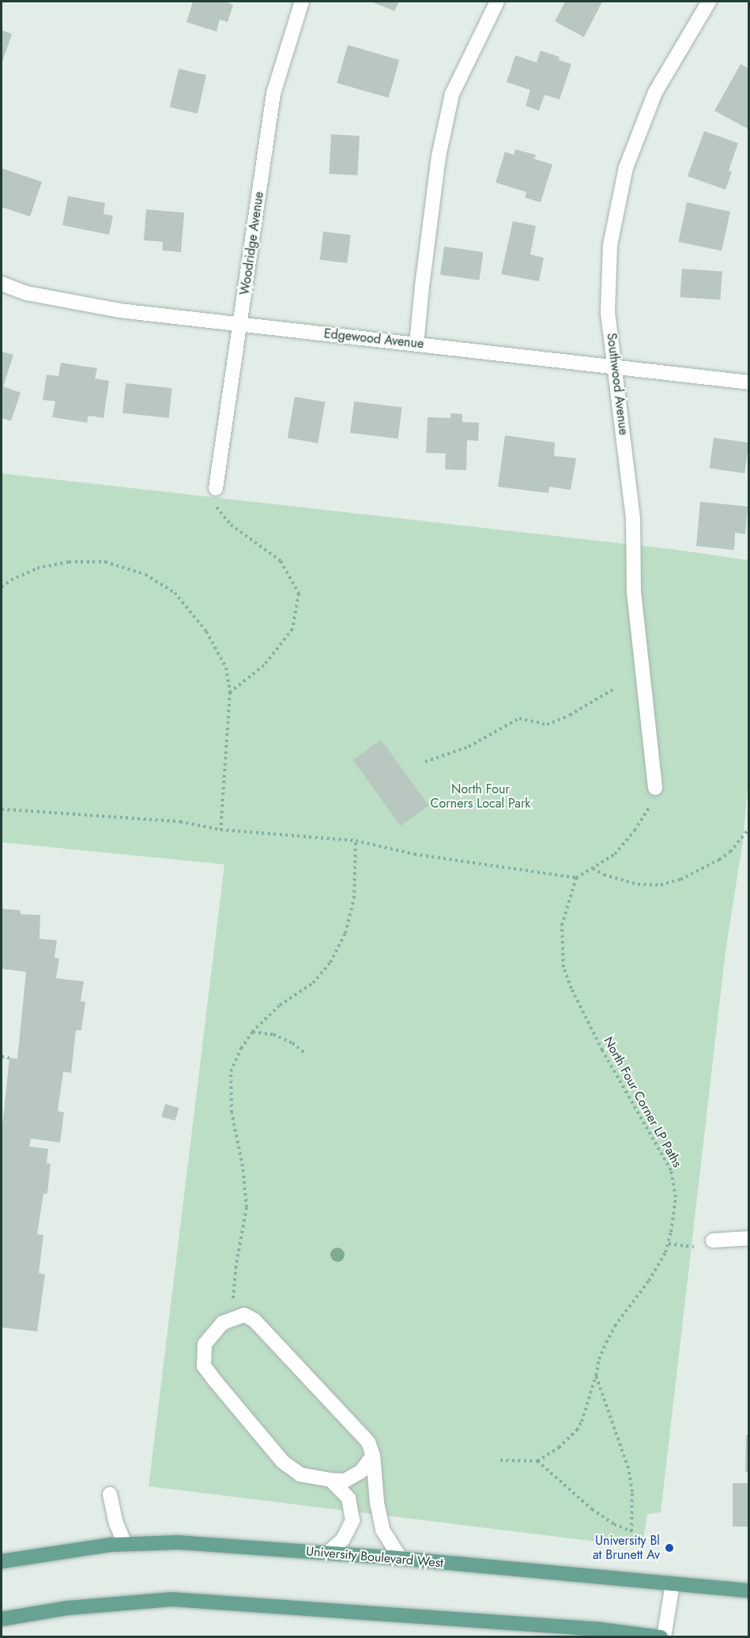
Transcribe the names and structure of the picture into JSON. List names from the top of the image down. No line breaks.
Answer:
{"streets":{"main road":["University Boulevard West"],"street":["Woodridge Avenue","Edgewood Avenue","Southwood Avenue"],"path":["North Four Corner LP Paths"]},"crossings":[["Woodridge Avenue","Edgewood Avenue"],["Edgewood Avenue","Southwood Avenue"]],"parks":["North Four Corners Local Park"],"places":["University Bl at Brunett Av"]}
